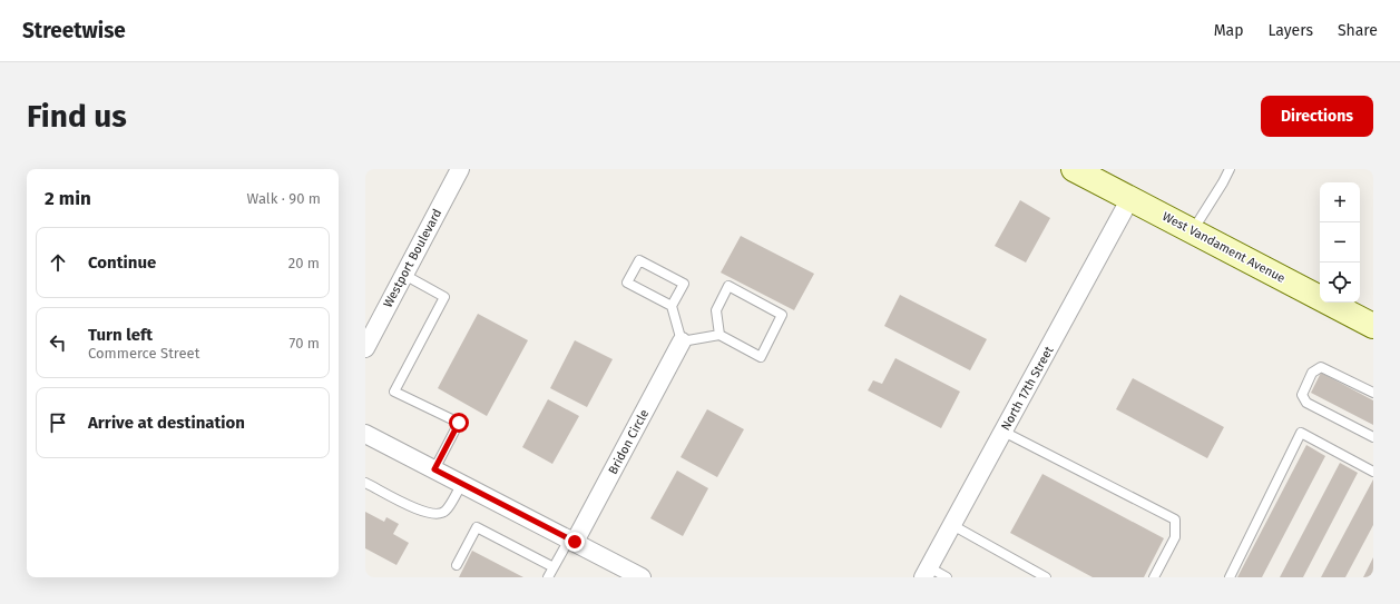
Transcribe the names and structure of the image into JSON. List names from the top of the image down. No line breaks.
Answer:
{"streets":{"street":["West Vandament Avenue","Westport Boulevard","North 17th Street","Bridon Circle"]},"crossings":[["West Vandament Avenue","North 17th Street"]],"page":{"header":"Streetwise","nav":["Map","Layers","Share"],"buttons":"Directions","title":"Find us","heading":["2 min","Walk · 90 m"],"map_buttons":["+","−"],"list":[["Continue","20 m"],["Turn left","Commerce Street","70 m"],"Arrive at destination"]}}
